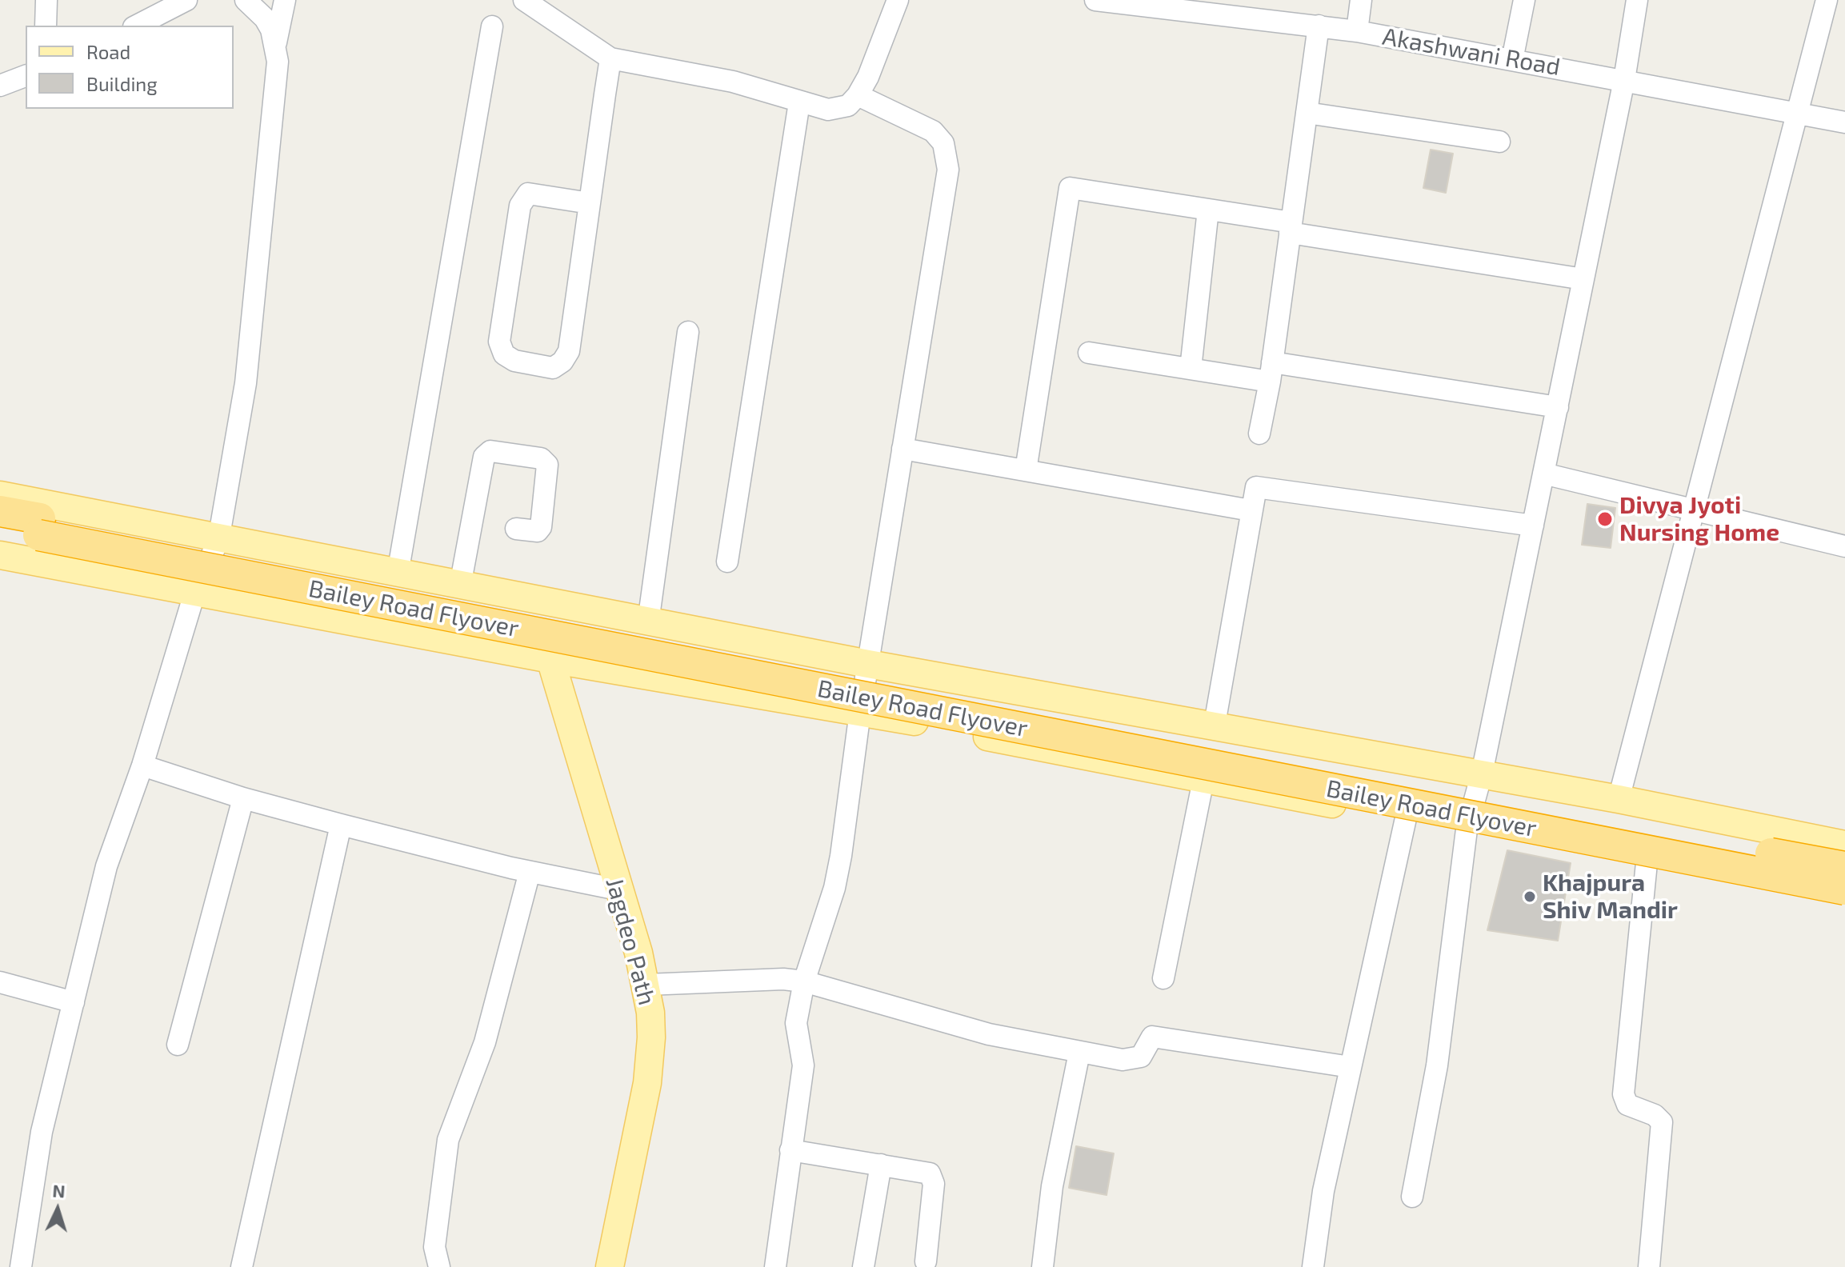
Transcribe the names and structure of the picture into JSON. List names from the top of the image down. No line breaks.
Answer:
{"streets":{"highway":["Bailey Road Flyover"],"main road":["Jagdeo Path"],"street":["Akashwani Road"]},"places":["Divya Jyoti Nursing Home","Khajpura Shiv Mandir"],"legend":["Road","Building"],"north":"top"}
